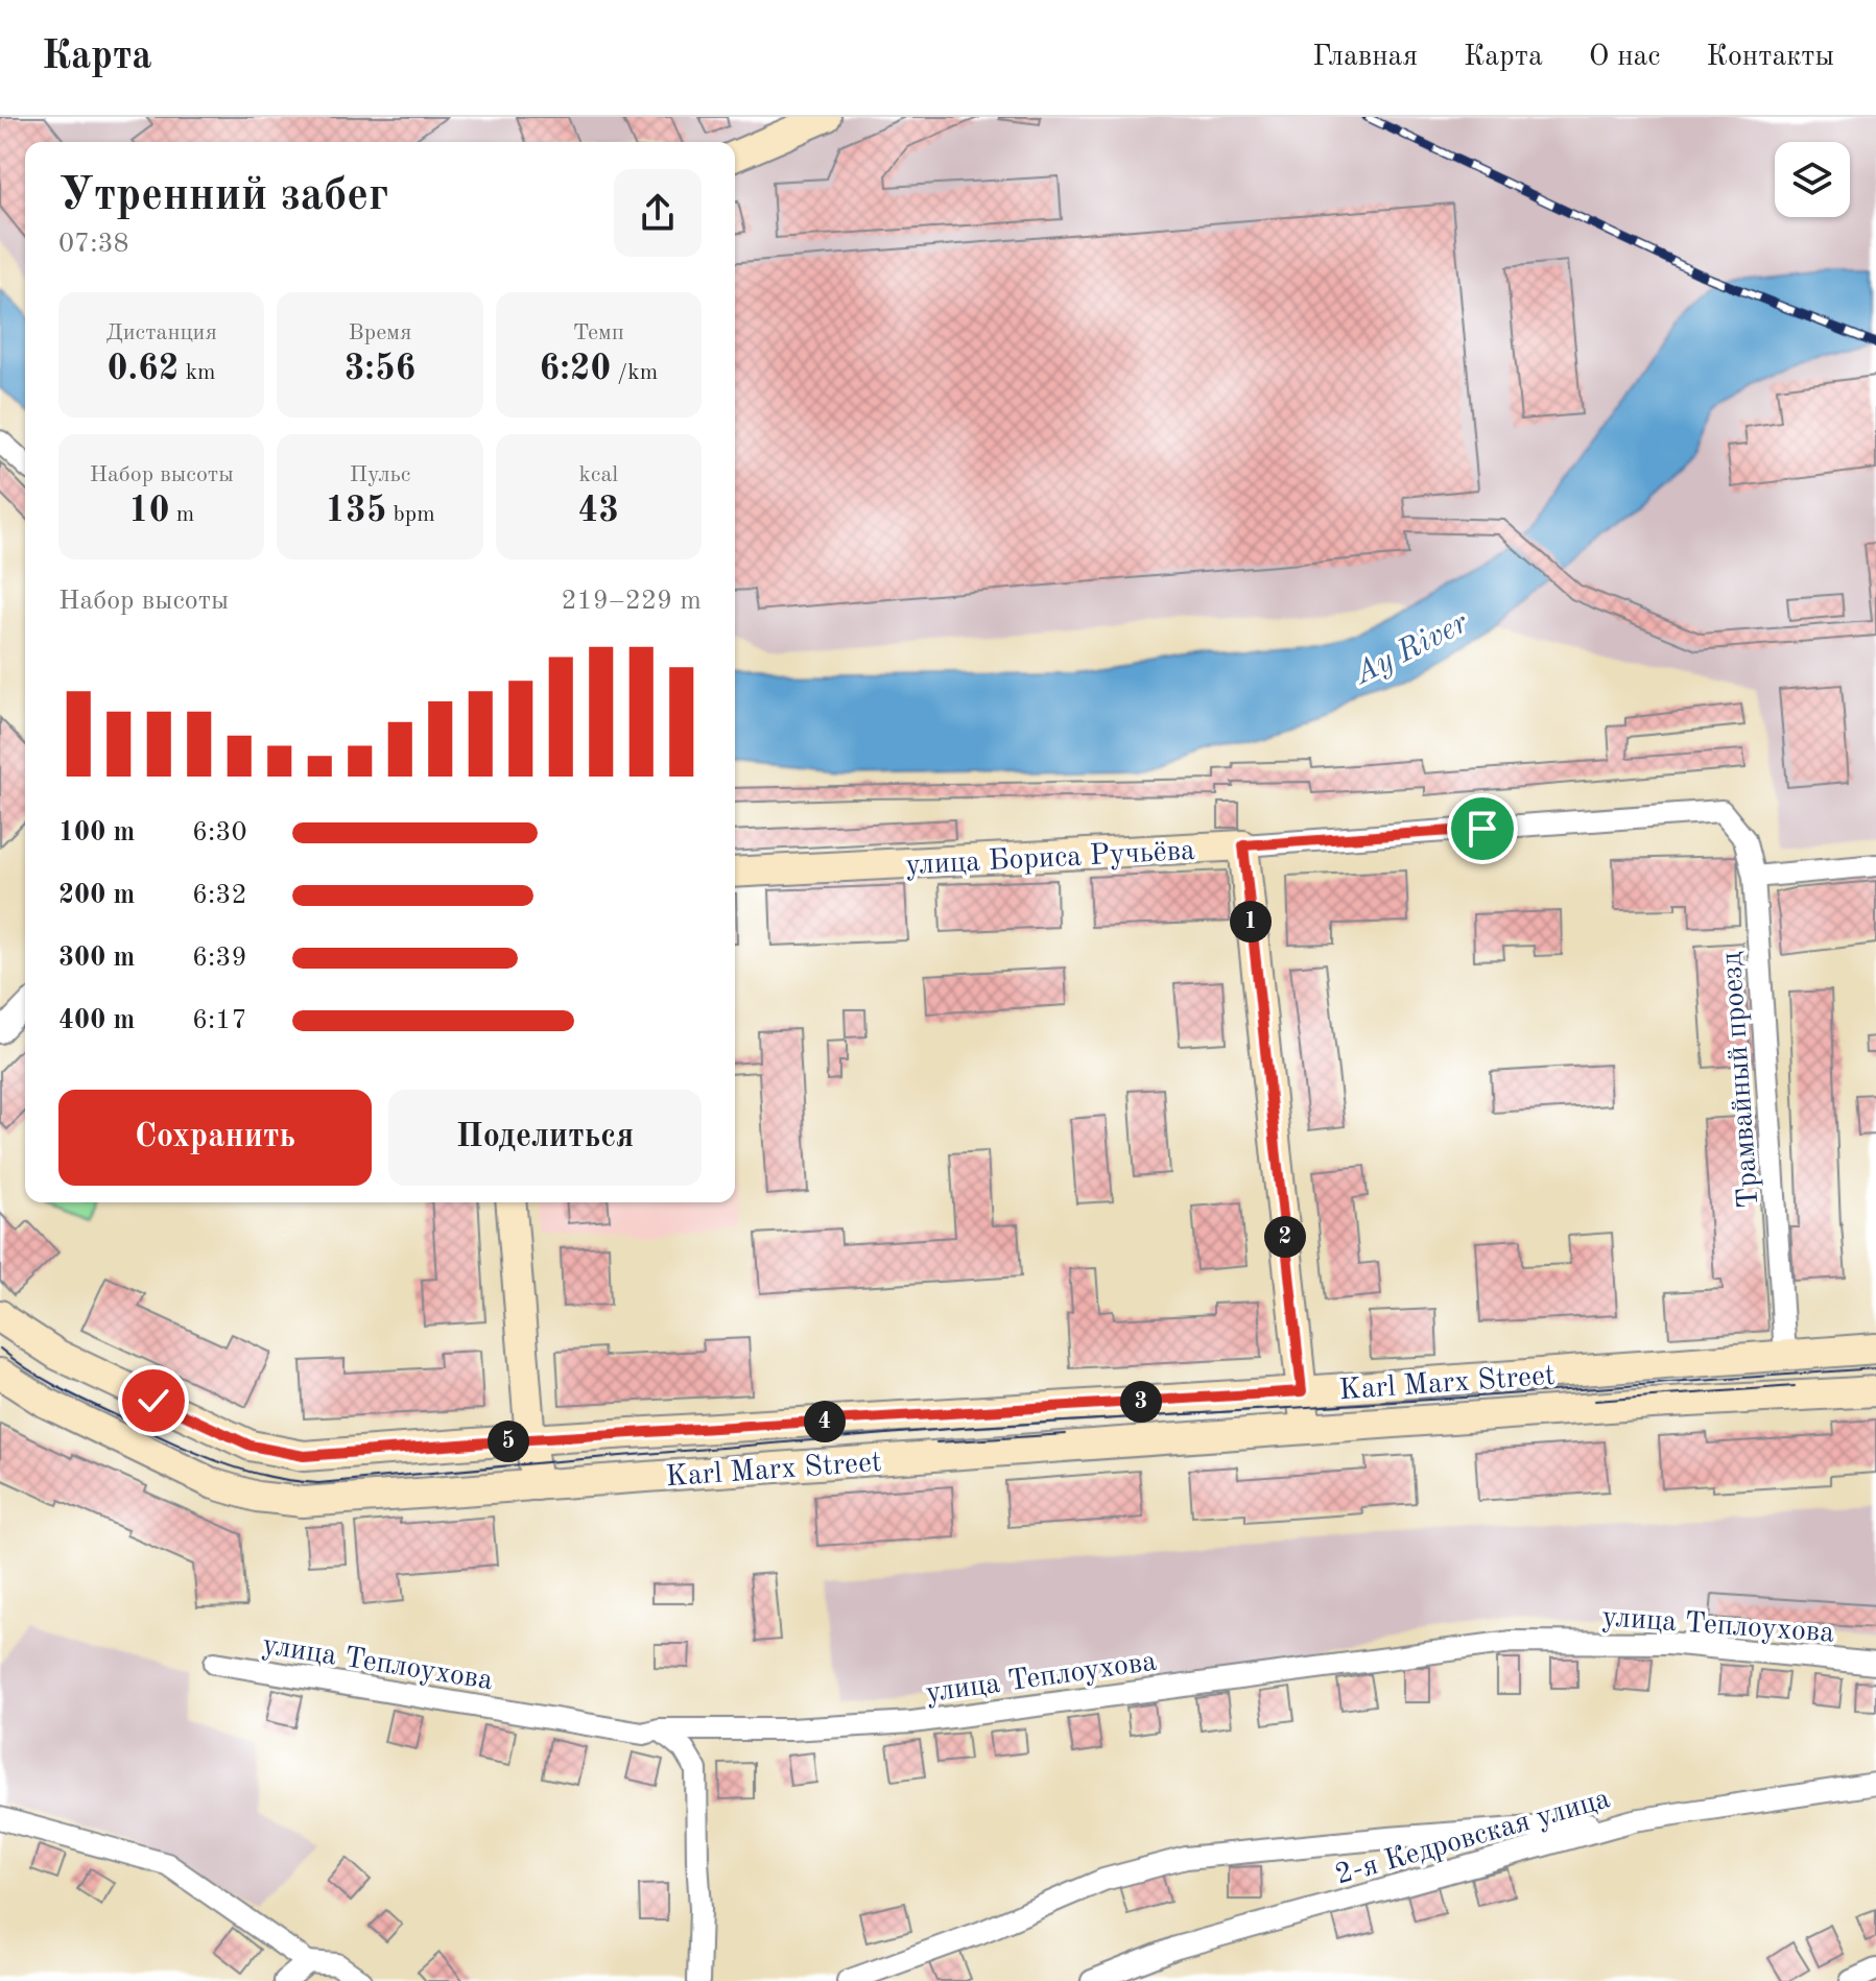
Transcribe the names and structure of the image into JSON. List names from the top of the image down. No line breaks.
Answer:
{"streets":{"main road":["улица Бориса Ручьёва","Karl Marx Street"],"street":["Трамвайный проезд","улица Теплоухова","2-я Кедровская улица"]},"crossings":[["улица Бориса Ручьёва","Трамвайный проезд"],["Трамвайный проезд","Karl Marx Street"]],"water":["Ay River"],"page":{"header":"Карта","nav":["Главная","Карта","О нас","Контакты"],"heading":["Утренний забег","07:38"],"stats":[["Дистанция","0.62 km"],["Время","3:56"],["Темп","6:20 /km"],["Набор высоты","10 m"],["Пульс","135 bpm"],["kcal","43"]],"chart":["Набор высоты","219–229 m"],"list":[{"name":"100 m","note":"6:30"},{"name":"200 m","note":"6:32"},{"name":"300 m","note":"6:39"},{"name":"400 m","note":"6:17"}],"pins":["1","2","3","4","5"],"buttons":["Сохранить","Поделиться"]}}
